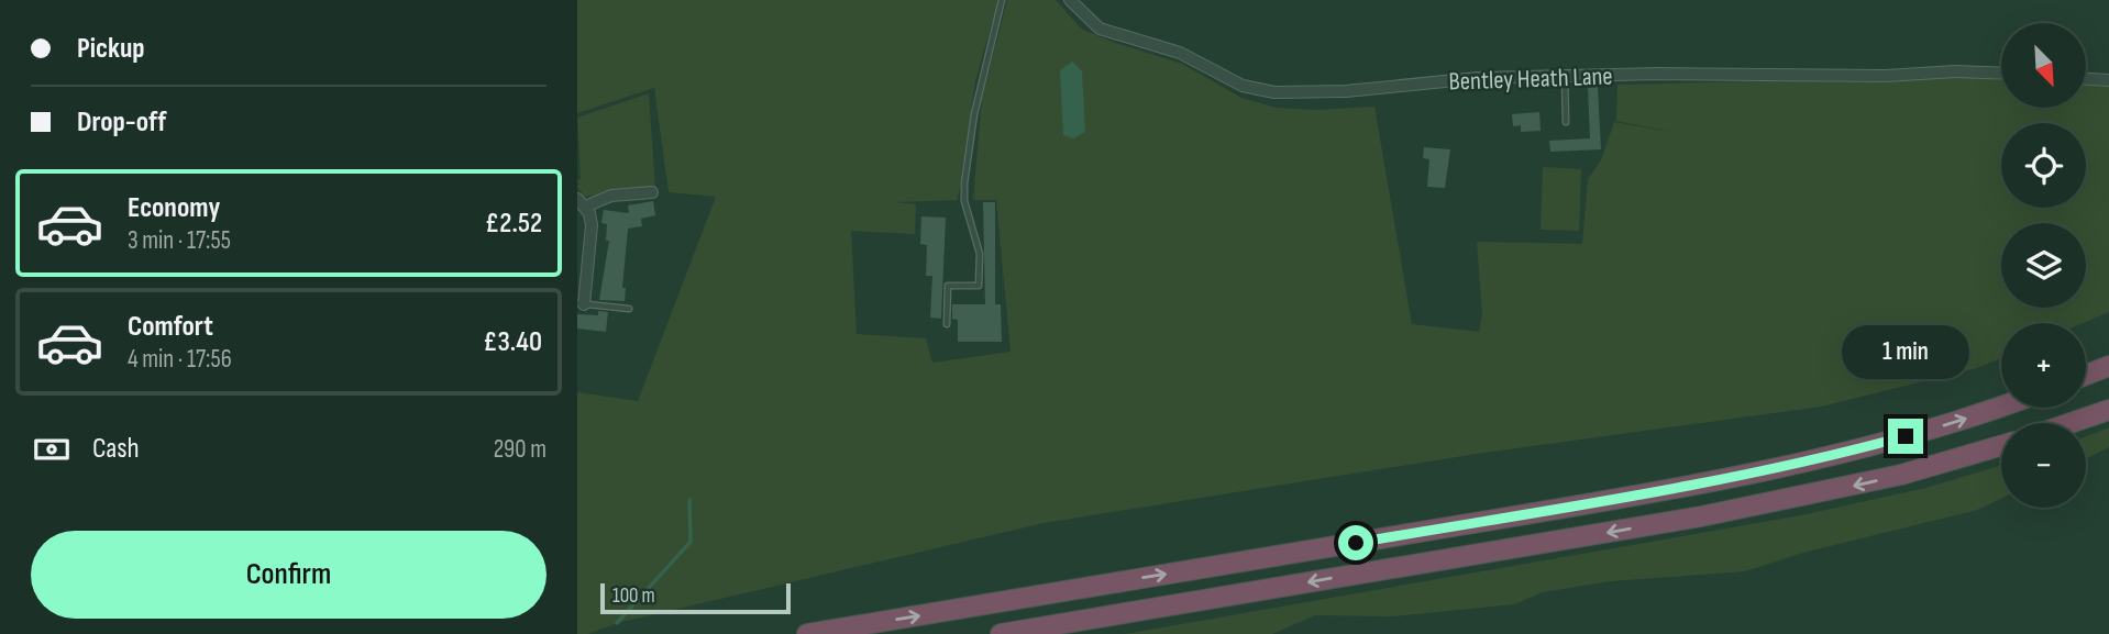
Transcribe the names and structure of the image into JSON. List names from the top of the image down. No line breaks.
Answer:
{"streets":{"street":["Bentley Heath Lane"]},"scale_bar":"100 m","north":"bottom right","page":{"banner":["Pickup","Drop-off"],"map_buttons":["+","−"],"list":[{"name":"Economy","note":"3 min · 17:55","value":"£2.52"},{"name":"Comfort","note":"4 min · 17:56","value":"£3.40"}],"bubble":"1 min","pay":["Cash","290 m"],"buttons":"Confirm","scale":"100 m"}}
